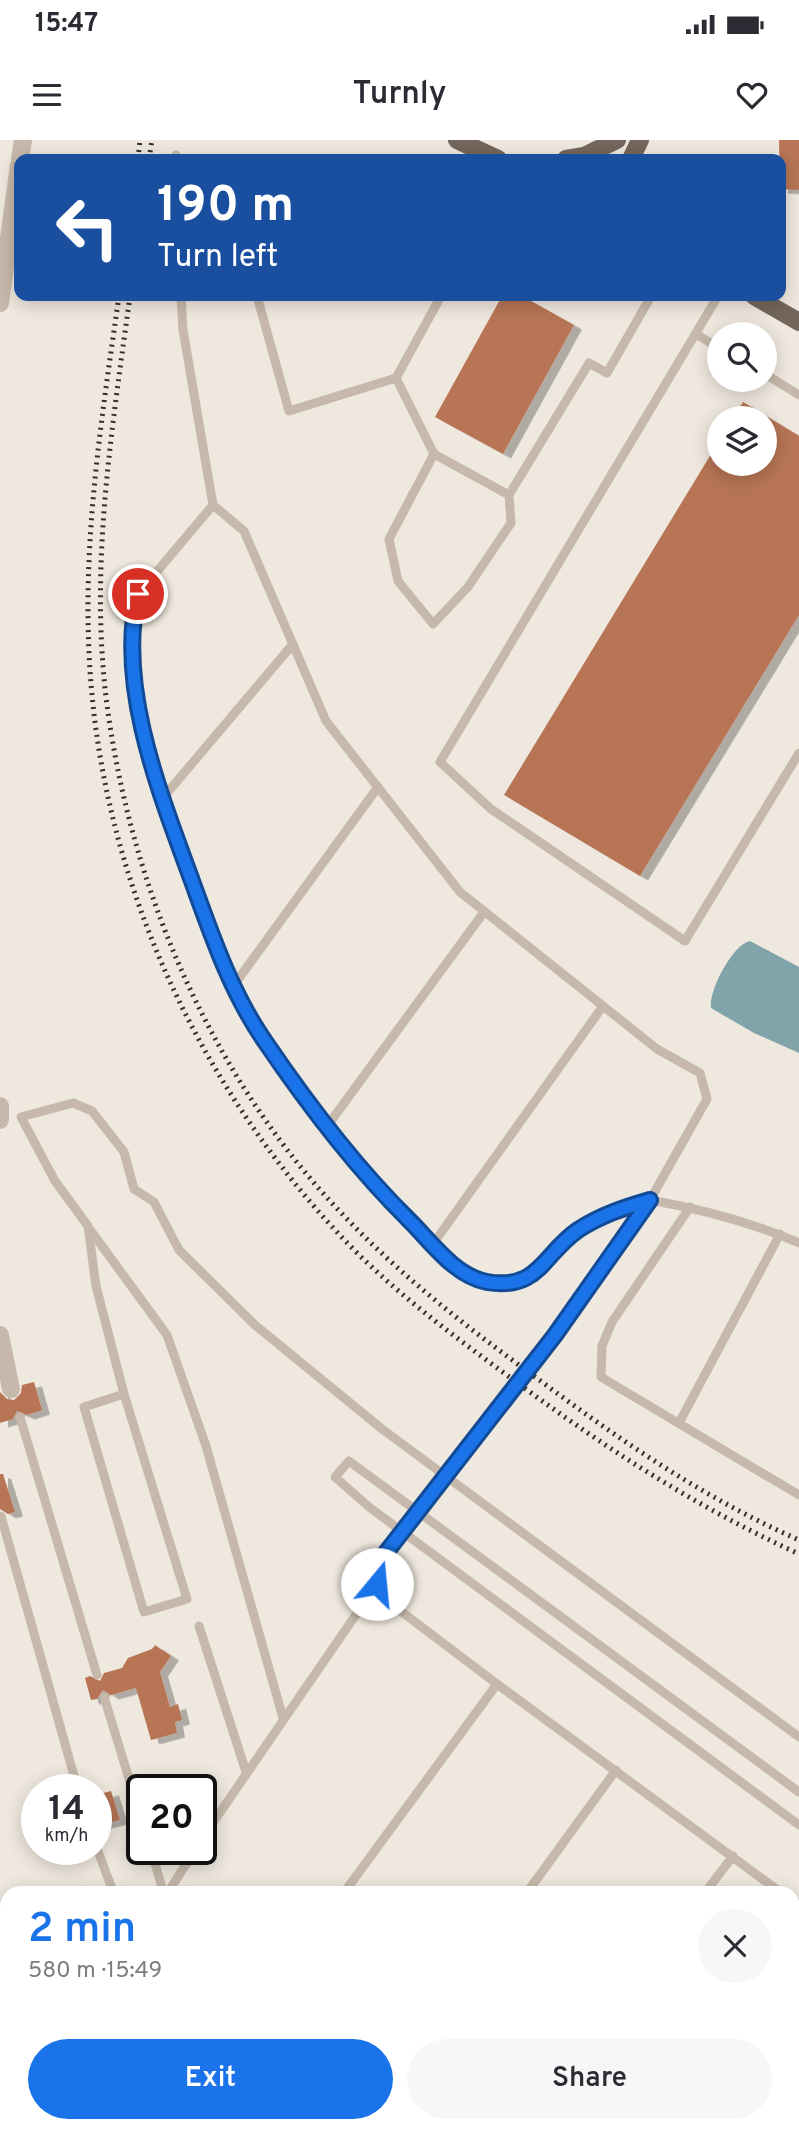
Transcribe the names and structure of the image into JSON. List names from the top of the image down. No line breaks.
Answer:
{"page":{"status":"15:47","header":"Turnly","turn":["190 m","Turn left"],"speed":"14 km/h","limit":"20","heading":["2 min","580 m · 15:49"],"buttons":["Exit","Share"]}}
